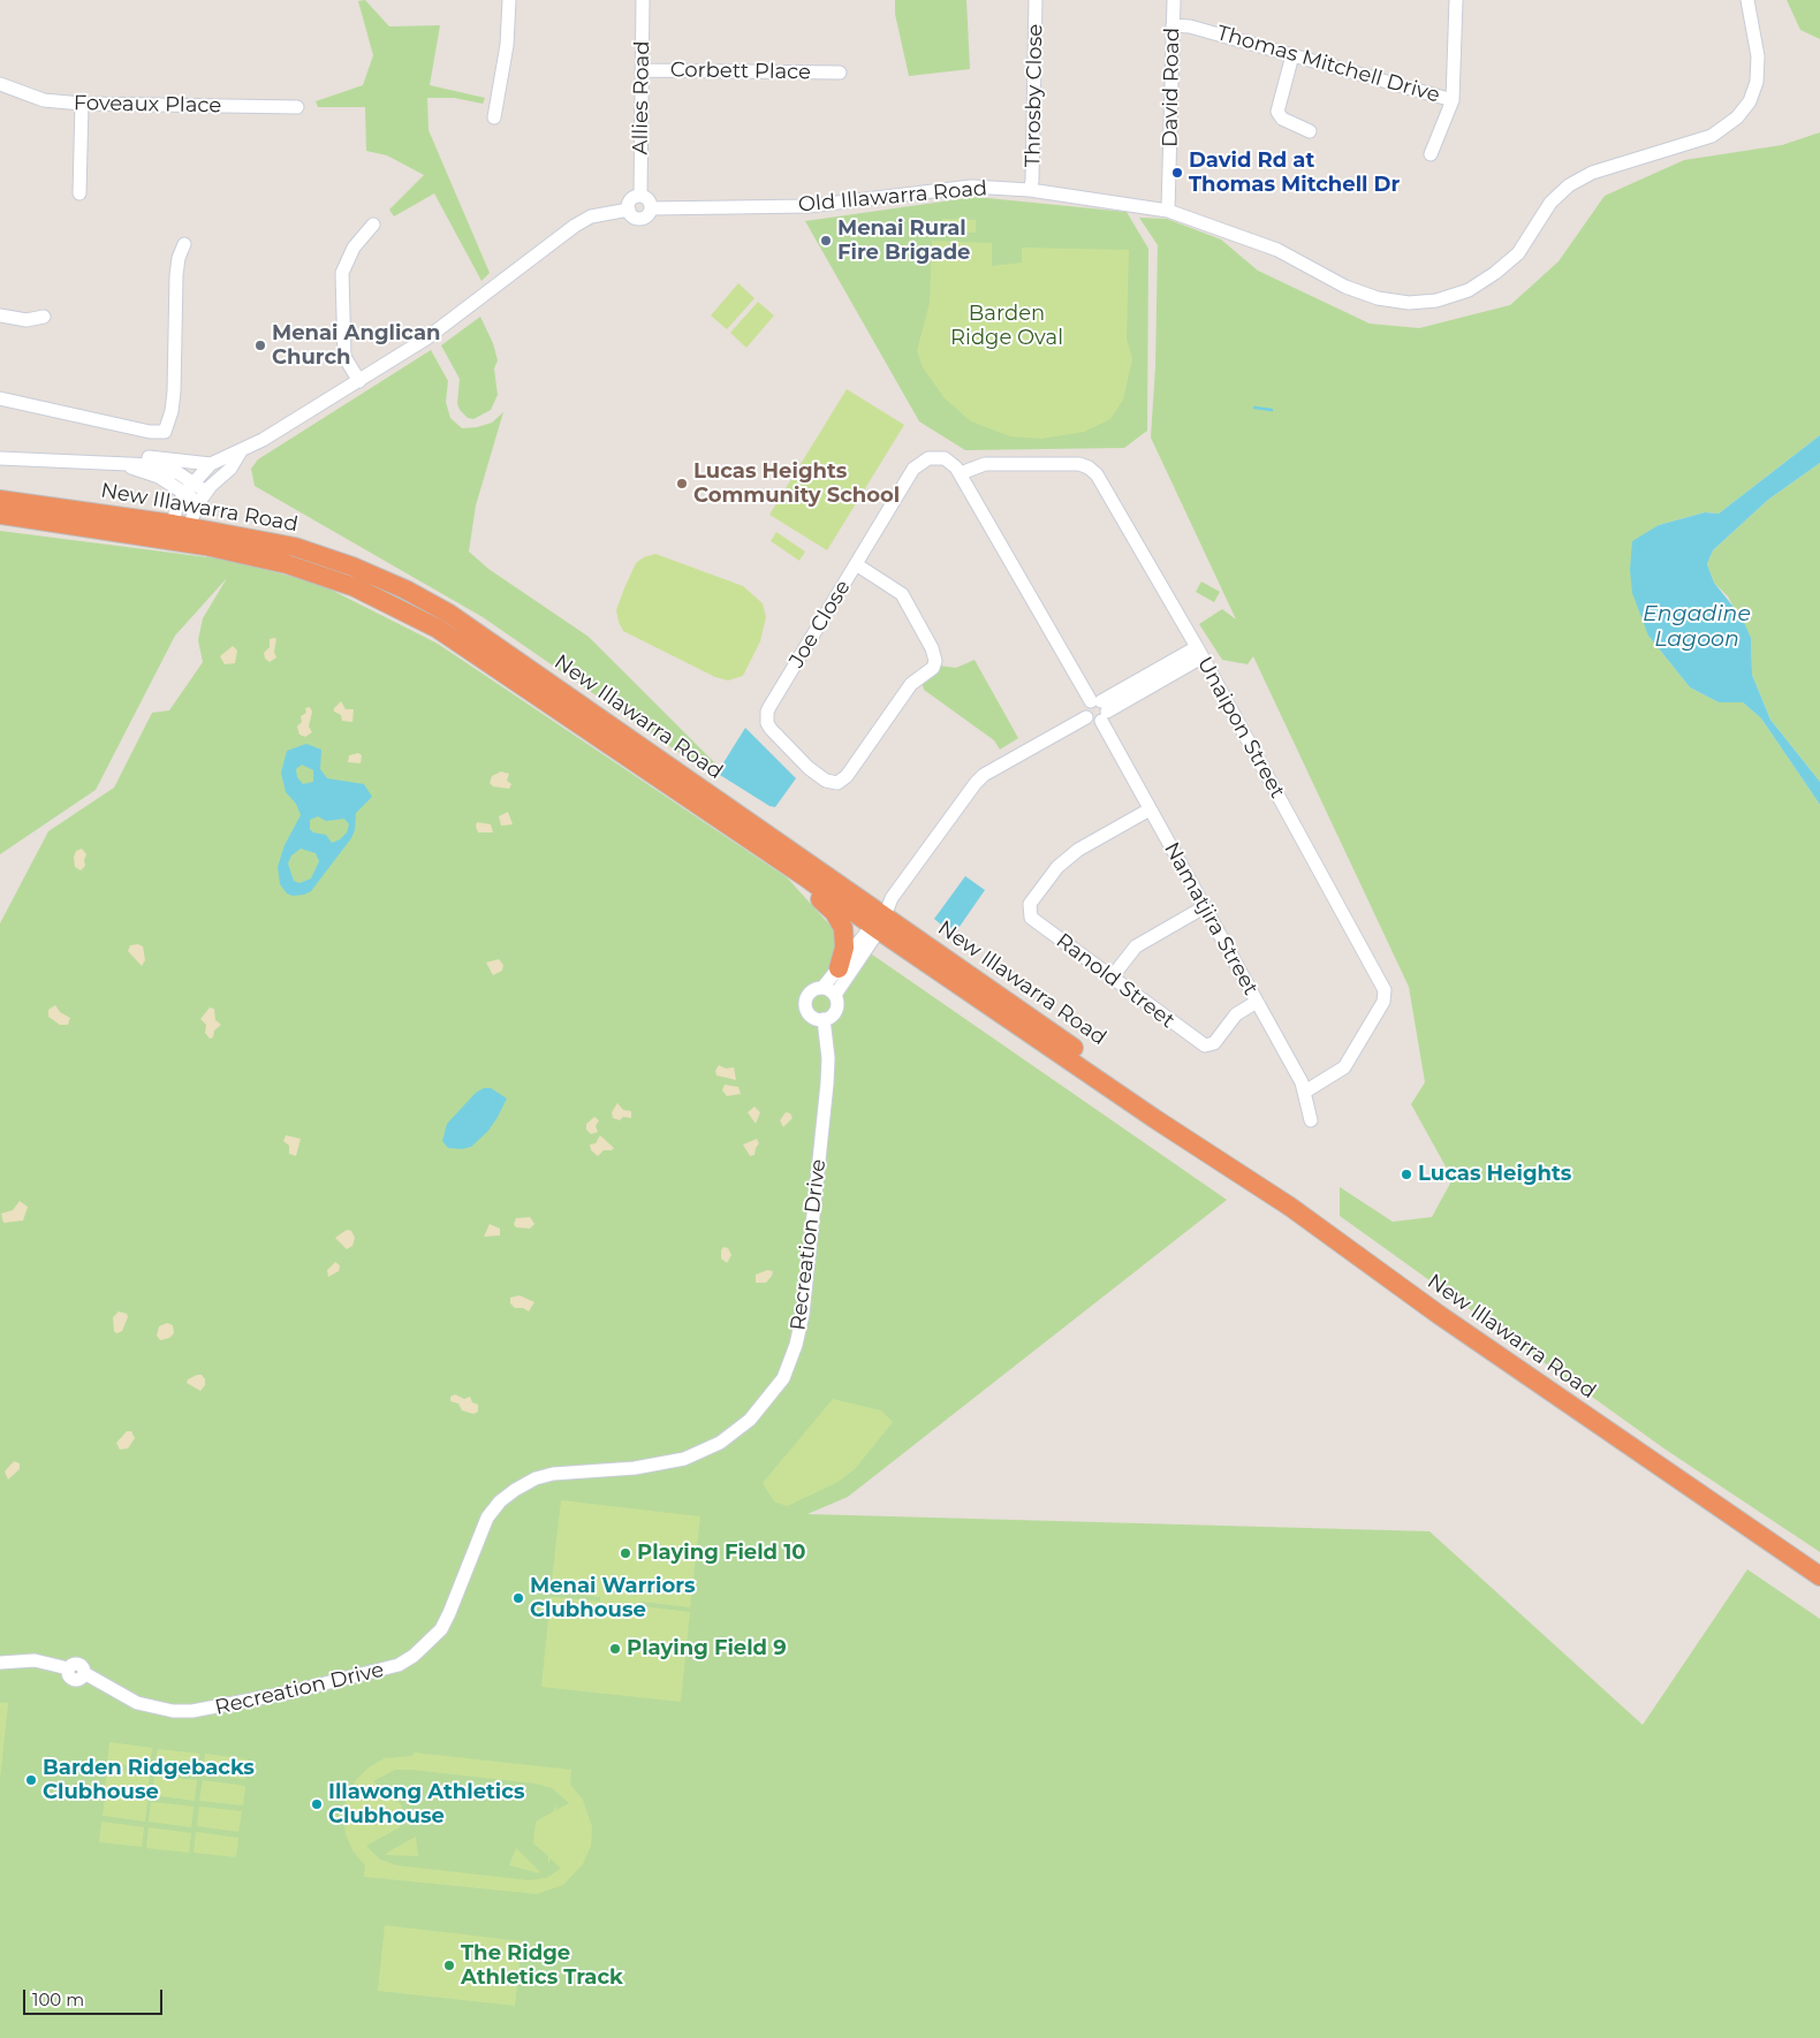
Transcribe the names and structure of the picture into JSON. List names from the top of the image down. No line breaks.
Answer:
{"streets":{"highway":["New Illawarra Road"],"street":["Thomas Mitchell Drive","Corbett Place","David Road","Throsby Close","Allies Road","Foveaux Place","Old Illawarra Road","Joe Close","Unaipon Street","Namatjira Street","Ranold Street","Recreation Drive"]},"crossings":[["Thomas Mitchell Drive","David Road"],["Corbett Place","Allies Road"],["David Road","Old Illawarra Road"],["Throsby Close","Old Illawarra Road"],["Allies Road","Old Illawarra Road"],["Joe Close","Namatjira Street"],["Unaipon Street","Namatjira Street"],["Namatjira Street","Ranold Street"]],"water":["Engadine Lagoon"],"parks":["Barden Ridge Oval"],"places":["David Rd at Thomas Mitchell Dr","Menai Rural Fire Brigade","Menai Anglican Church","Lucas Heights Community School","Lucas Heights","Playing Field 10","Menai Warriors Clubhouse","Playing Field 9","Barden Ridgebacks Clubhouse","Illawong Athletics Clubhouse","The Ridge Athletics Track"],"scale_bar":"100 m"}
